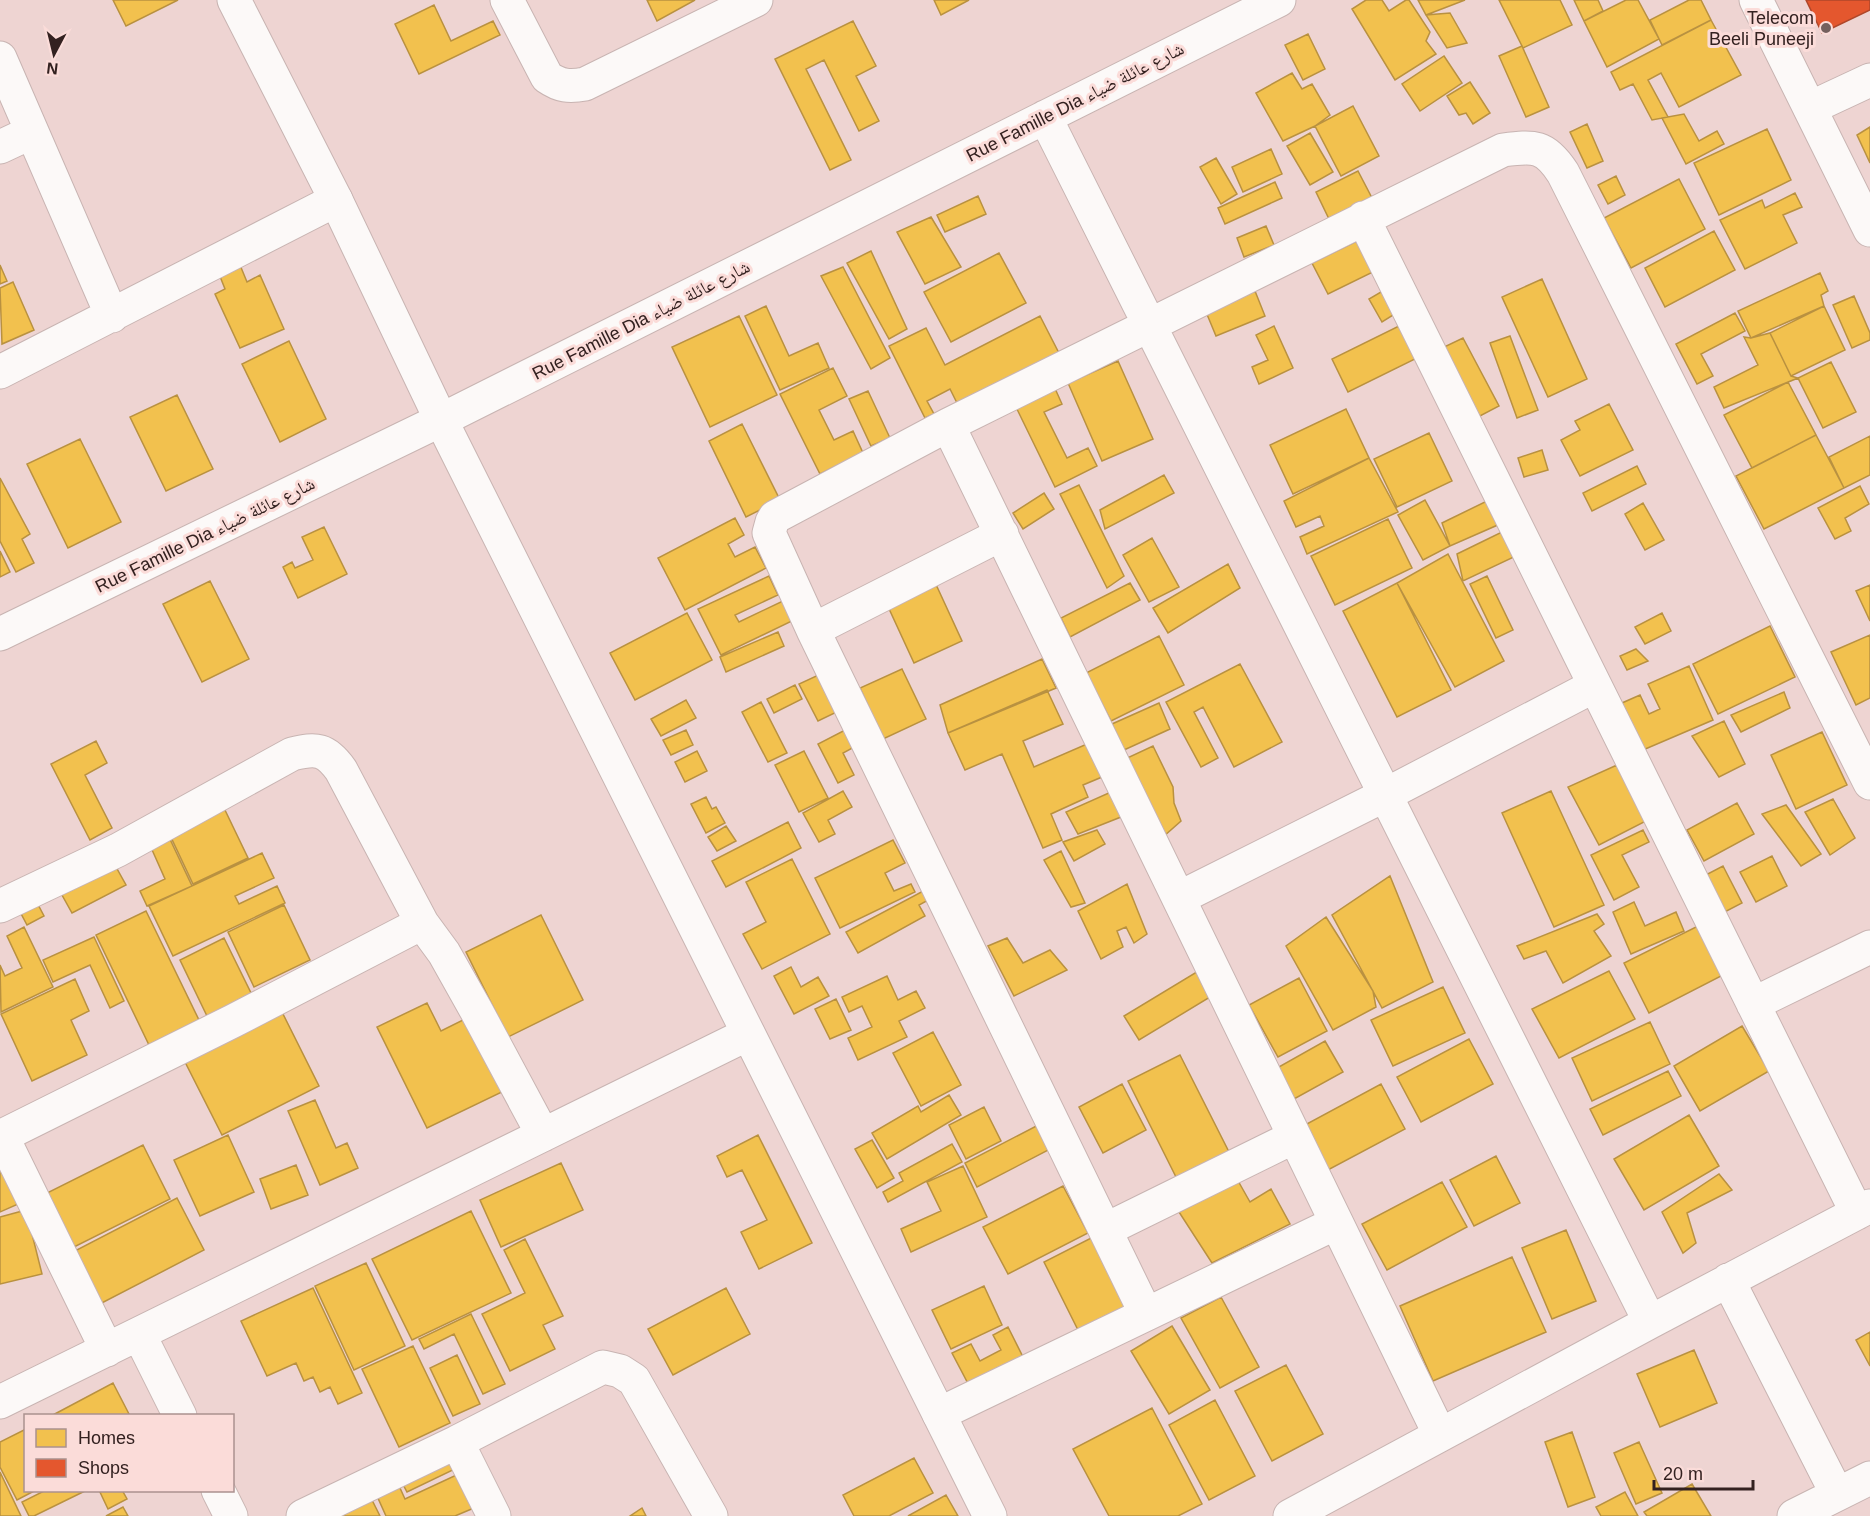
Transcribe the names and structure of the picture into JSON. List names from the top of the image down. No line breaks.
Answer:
{"streets":{"street":["Rue Famille Dia شارع عائلة ضياء"]},"places":["Telecom Beeli Puneeji"],"legend":["Homes","Shops"],"scale_bar":"20 m","north":"bottom"}
